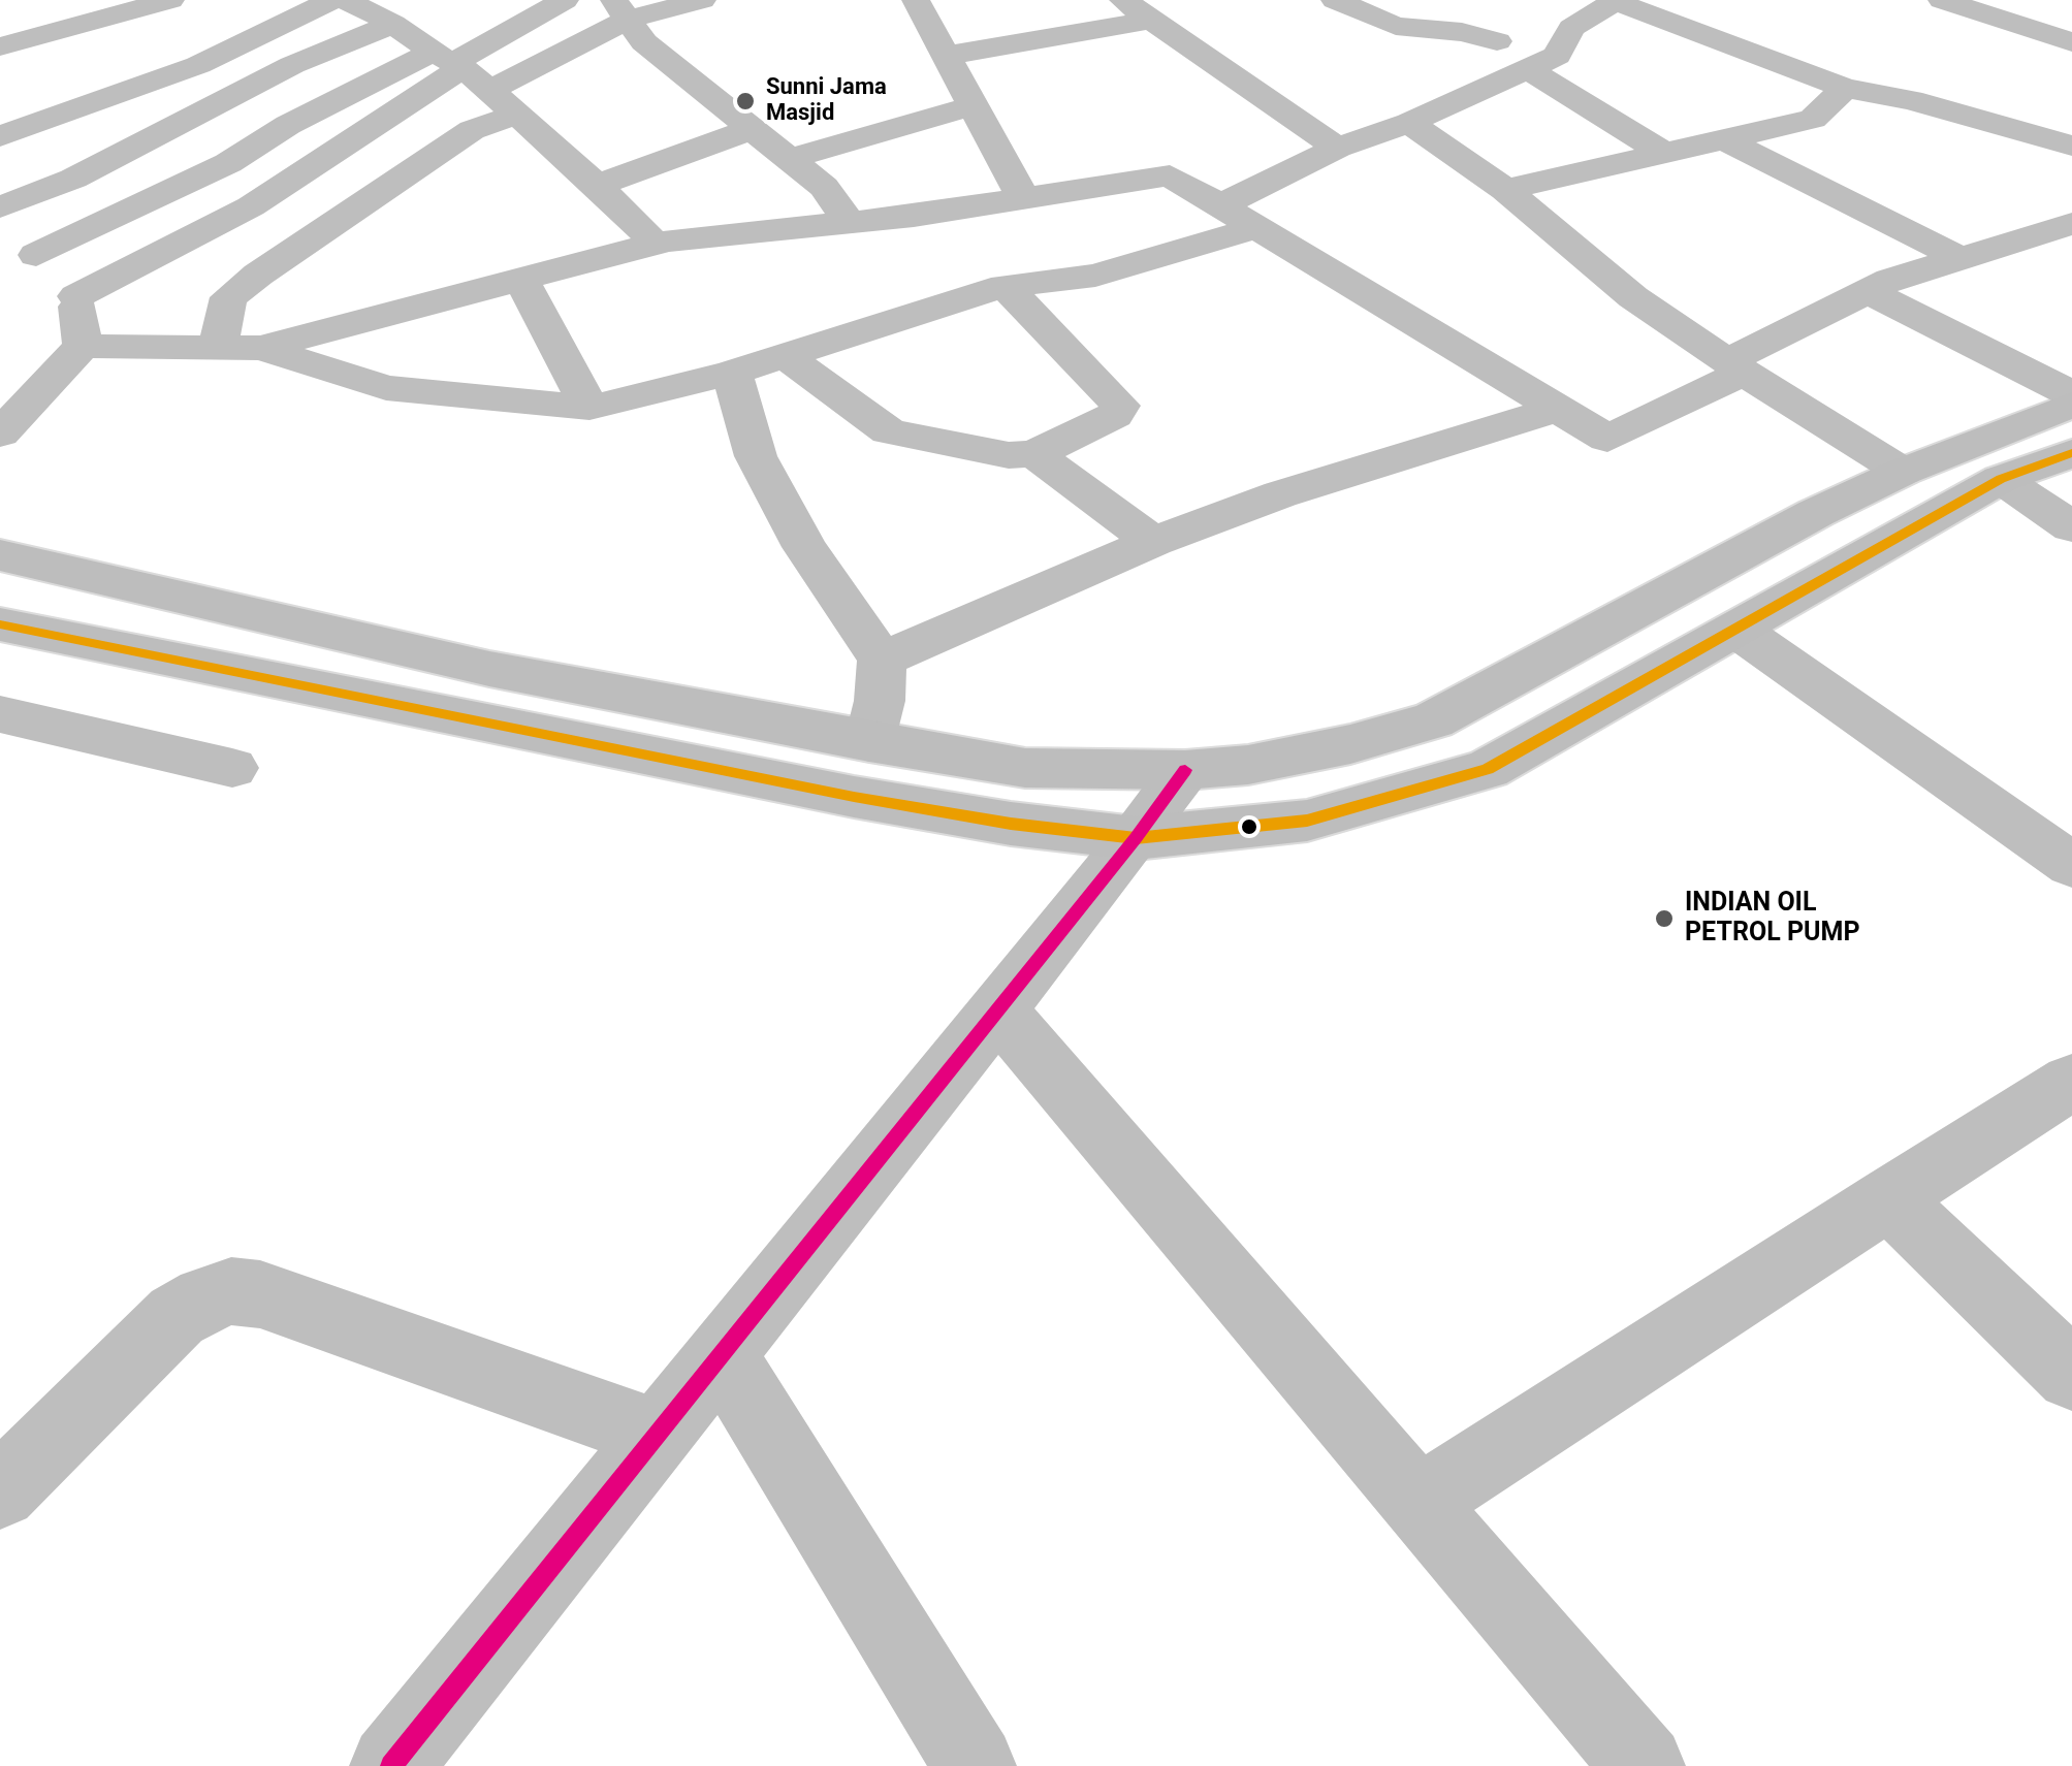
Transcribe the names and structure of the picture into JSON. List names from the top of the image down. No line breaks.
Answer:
{"places":["Sunni Jama Masjid","INDIAN OIL PETROL PUMP"]}
